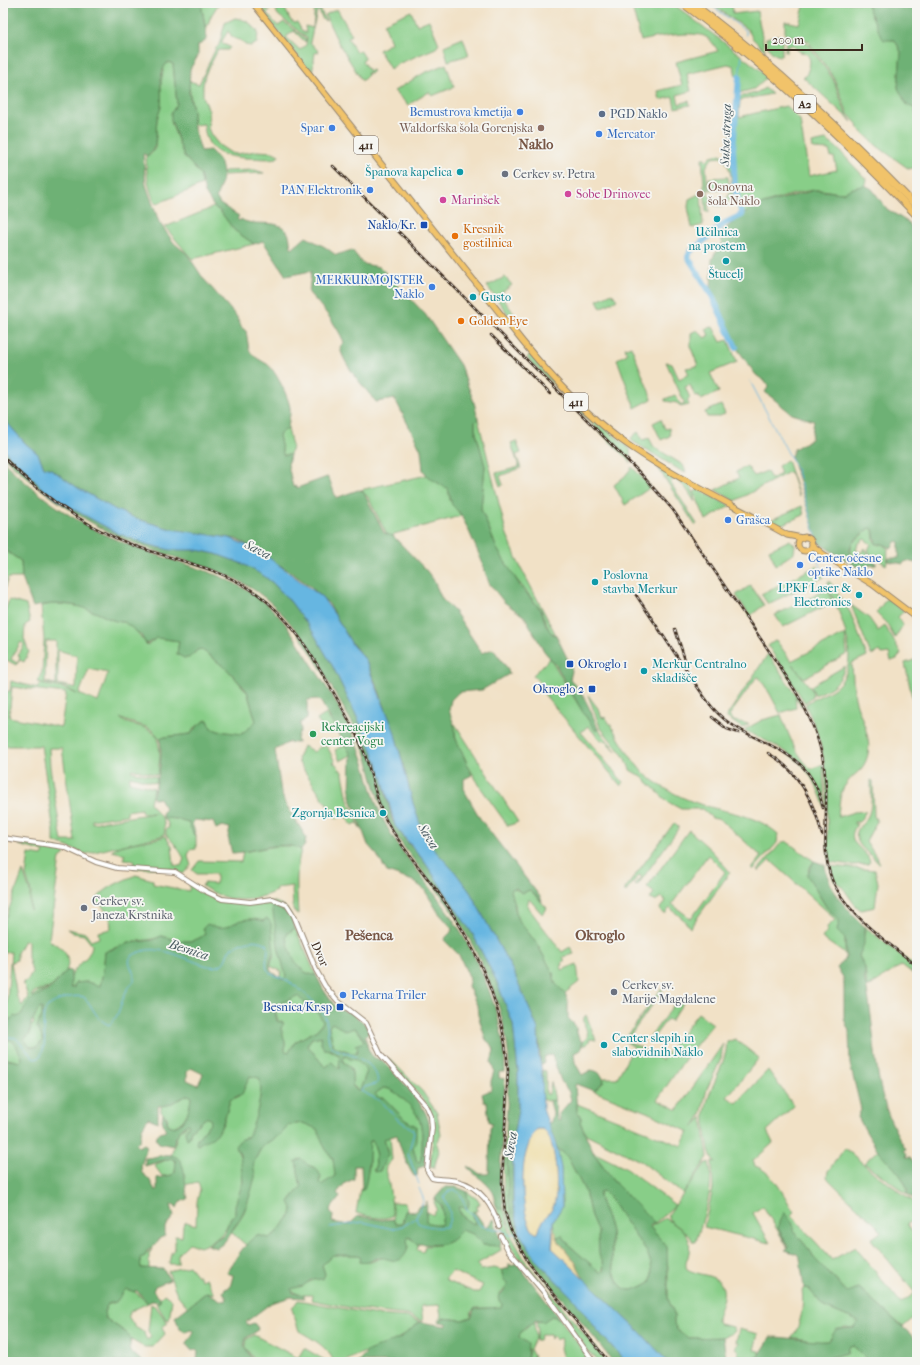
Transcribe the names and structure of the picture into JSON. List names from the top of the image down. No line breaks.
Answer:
{"streets":{"highway":["A2"],"main road":["411"],"street":["Dvor"]},"districts":["Naklo","Pešenca","Okroglo"],"water":["Suha struga","Sava","Besnica"],"places":{"other":["Bemustrova kmetija","PGD Naklo","Spar","Waldorfska šola Gorenjska","Mercator","Španova kapelica","Cerkev sv. Petra","PAN Elektronik","Sobe Drinovec","Osnovna šola Naklo","Marinšek","Učilnica na prostem","Kresnik gostilnica","Štucelj","MERKURMOJSTER Naklo","Gusto","Golden Eye","Grašca","Center očesne optike Naklo","Poslovna stavba Merkur","LPKF Laser & Electronics","Merkur Centralno skladišče","Rekreacijski center Vogu","Zgornja Besnica","Cerkev sv. Janeza Krstnika","Cerkev sv. Marije Magdalene","Pekarna Triler","Center slepih in slabovidnih Naklo"],"transit":["Naklo/Kr.","Okroglo 1","Okroglo 2","Besnica/Kr.sp"]},"scale_bar":"200 m"}
